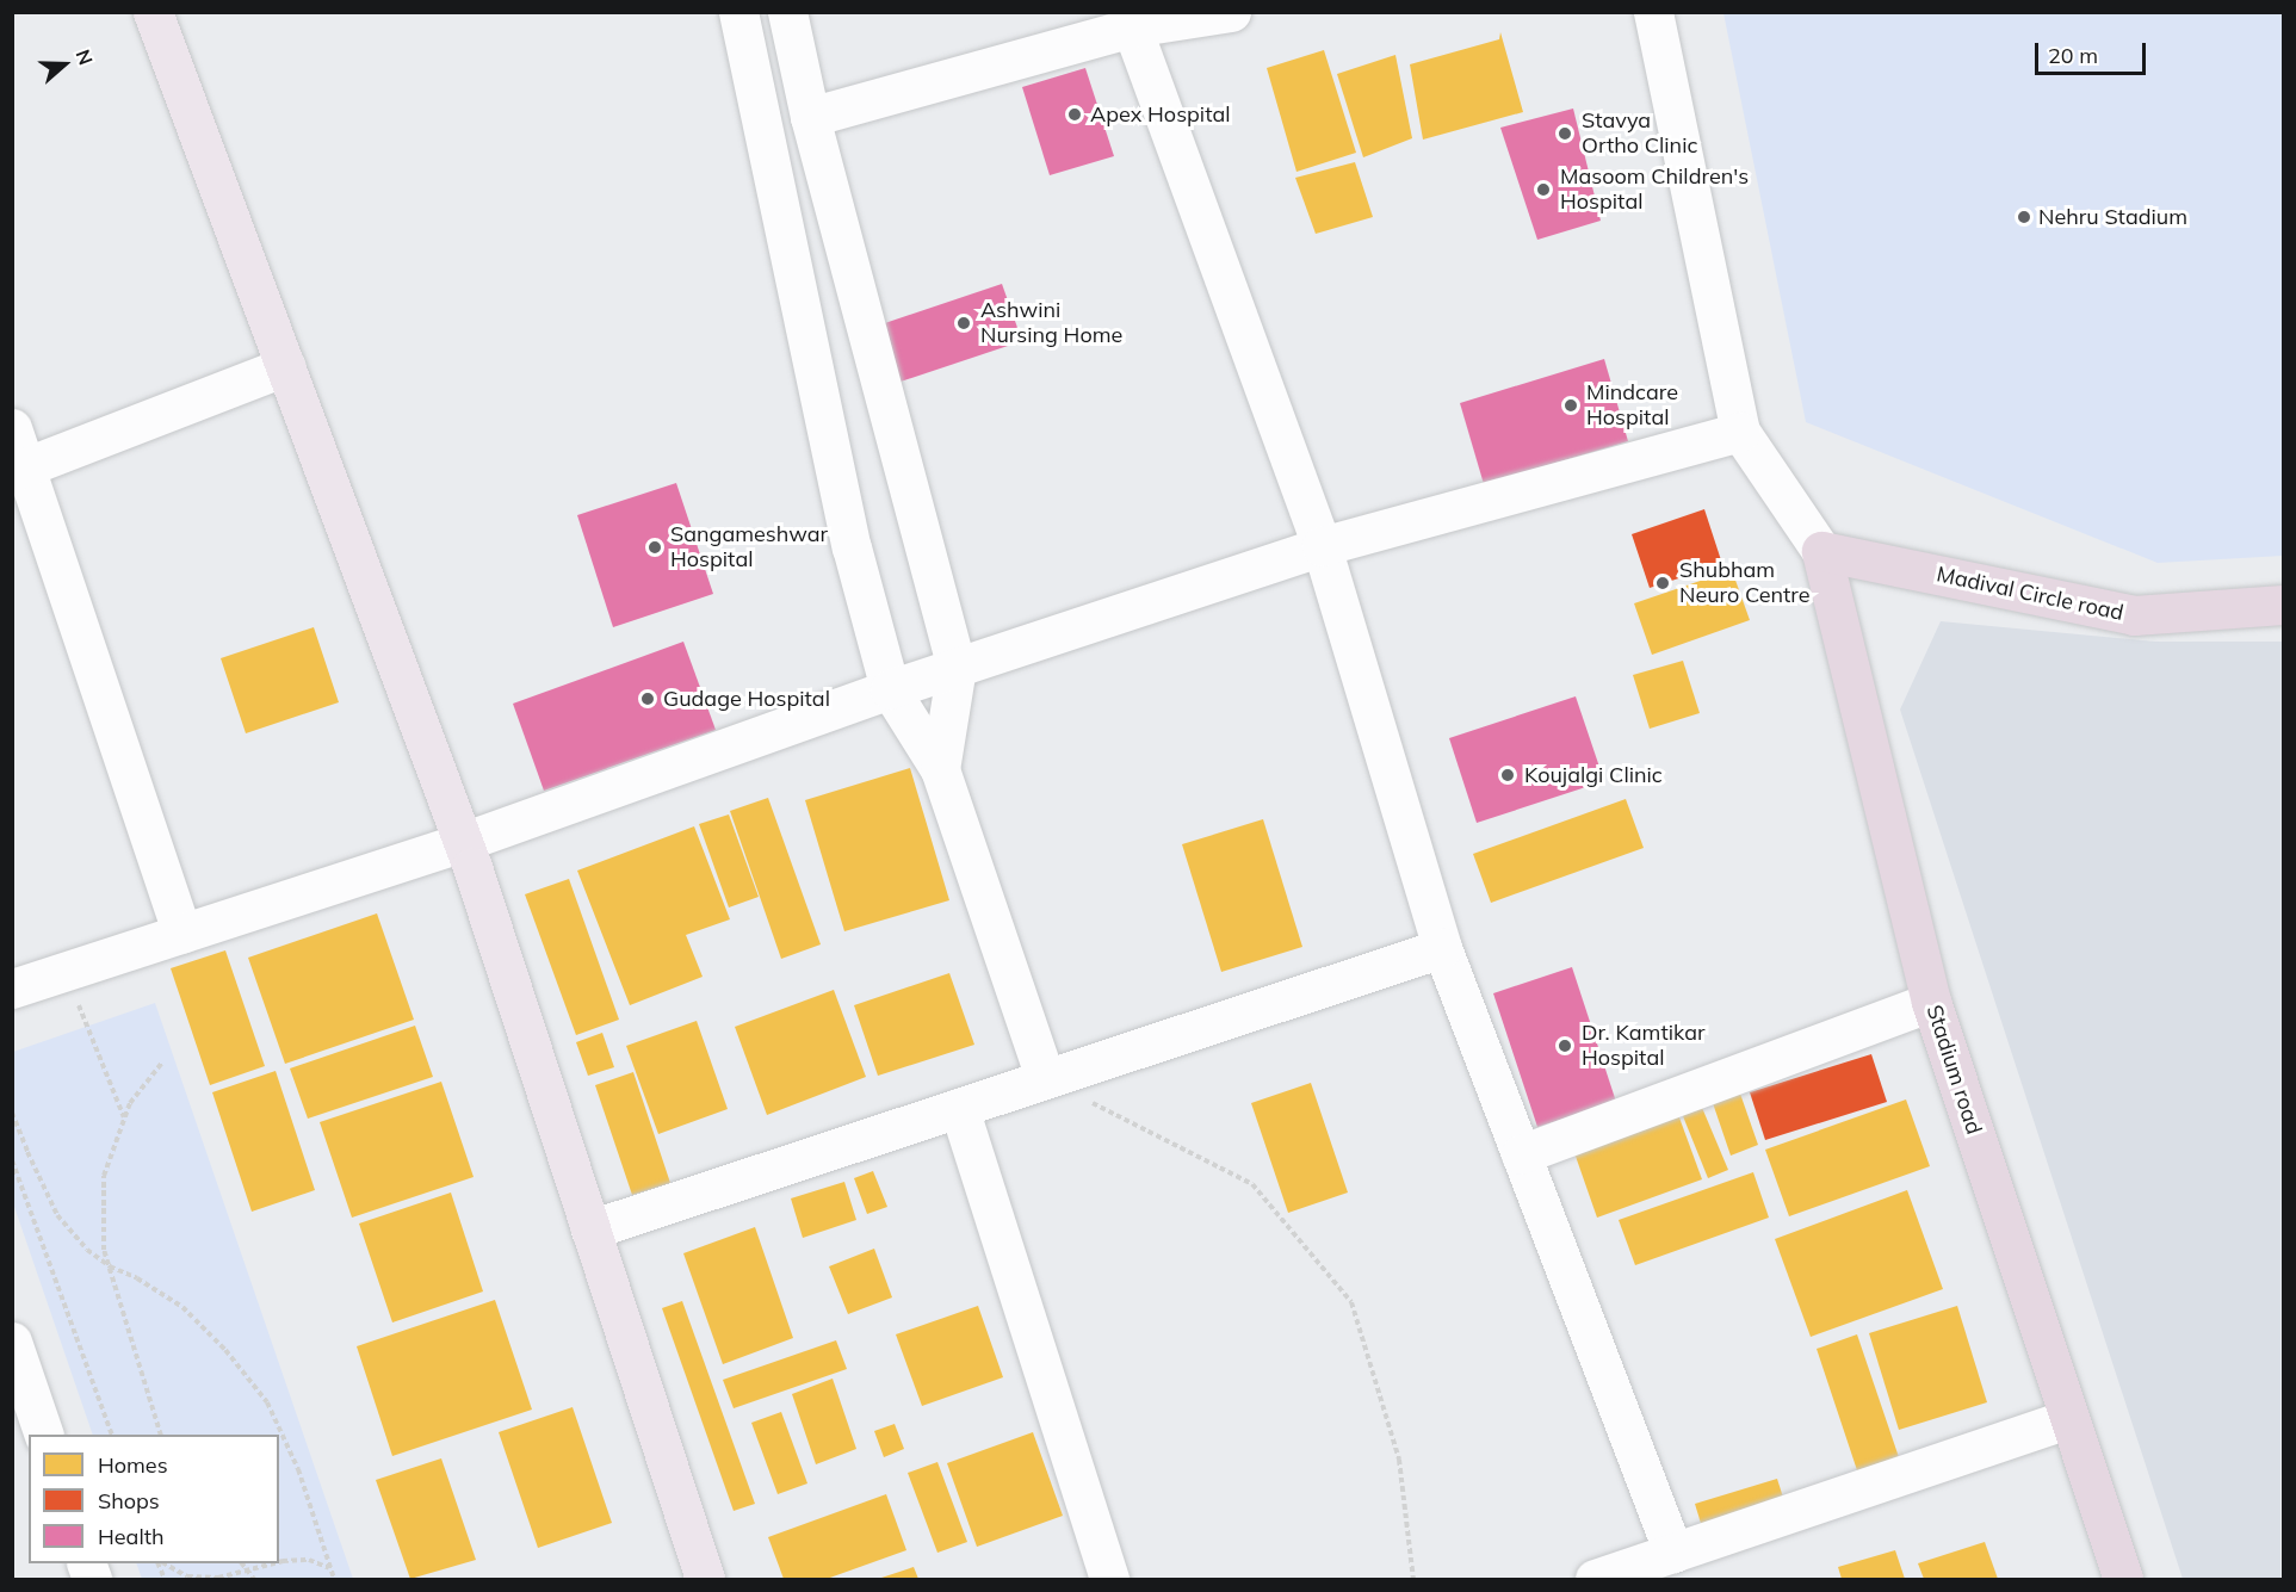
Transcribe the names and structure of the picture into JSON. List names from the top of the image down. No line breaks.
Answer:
{"streets":{"highway":["Madival Circle road","Stadium road"]},"crossings":[["Madival Circle road","Stadium road"]],"places":["Apex Hospital","Stavya Ortho Clinic","Masoom Children's Hospital","Nehru Stadium","Ashwini Nursing Home","Mindcare Hospital","Sangameshwar Hospital","Shubham Neuro Centre","Gudage Hospital","Koujalgi Clinic","Dr. Kamtikar Hospital"],"legend":["Homes","Shops","Health"],"scale_bar":"20 m","north":"right"}
